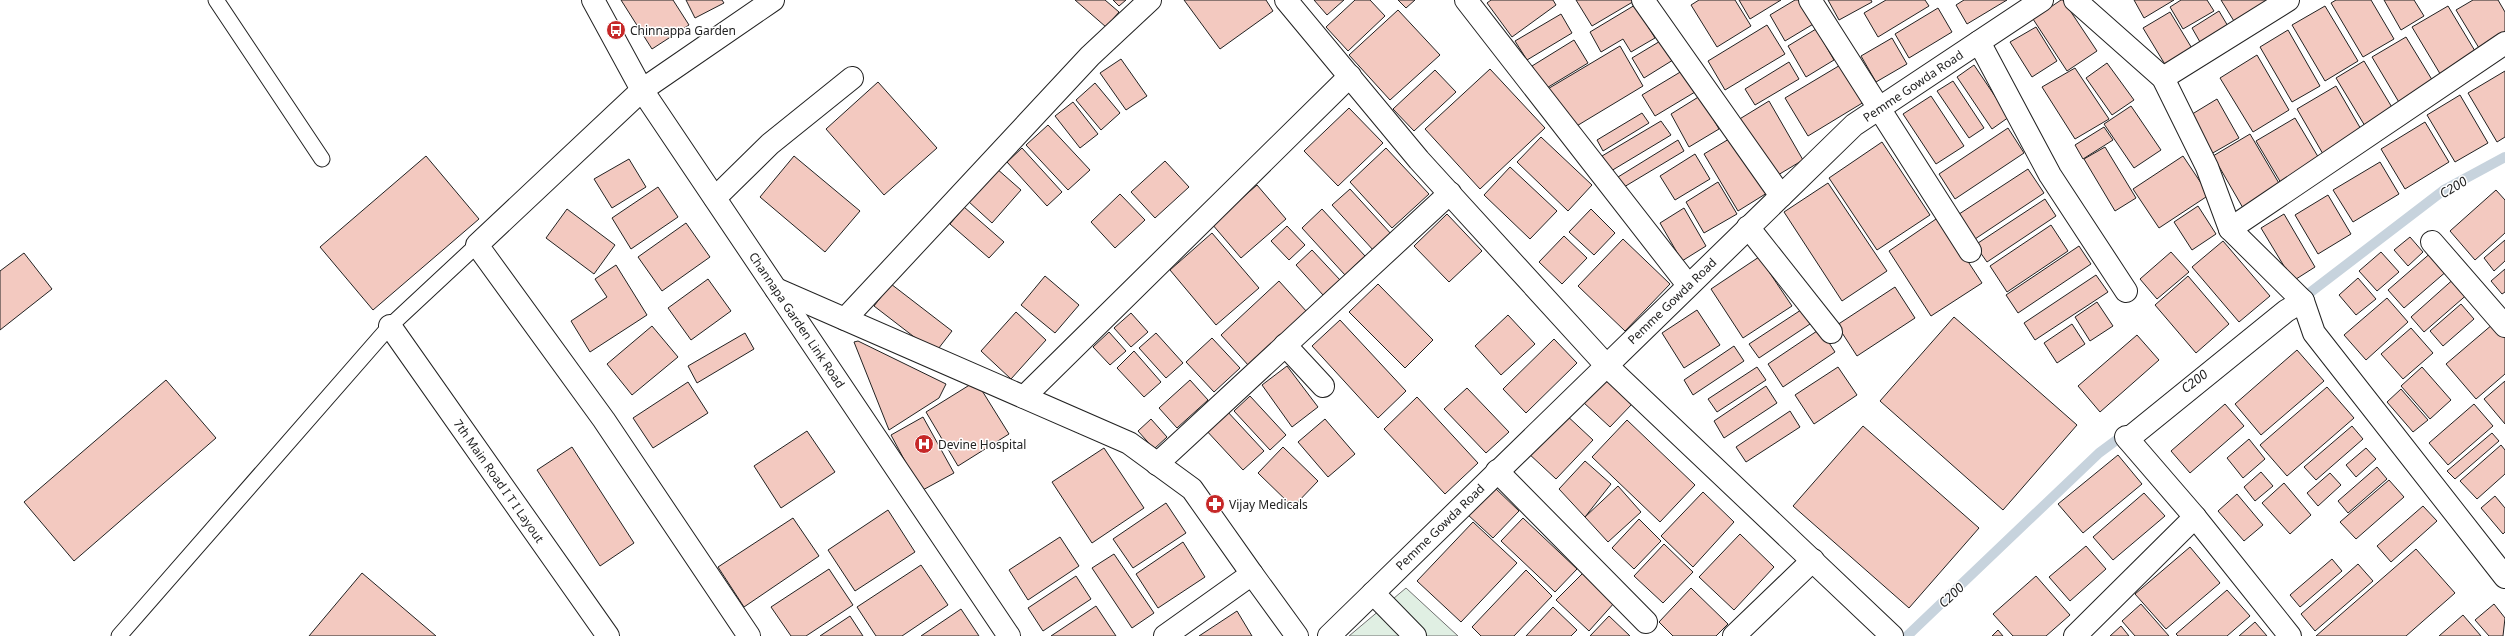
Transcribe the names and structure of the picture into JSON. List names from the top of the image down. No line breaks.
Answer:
{"streets":{"street":["Pemme Gowda Road","Channapa Garden Link Road","7th Main Road I T I Layout"]},"water":["C200"],"places":{"bus stop":["Chinnappa Garden"],"hospital":["Devine Hospital"],"pharmacy":["Vijay Medicals"]}}
